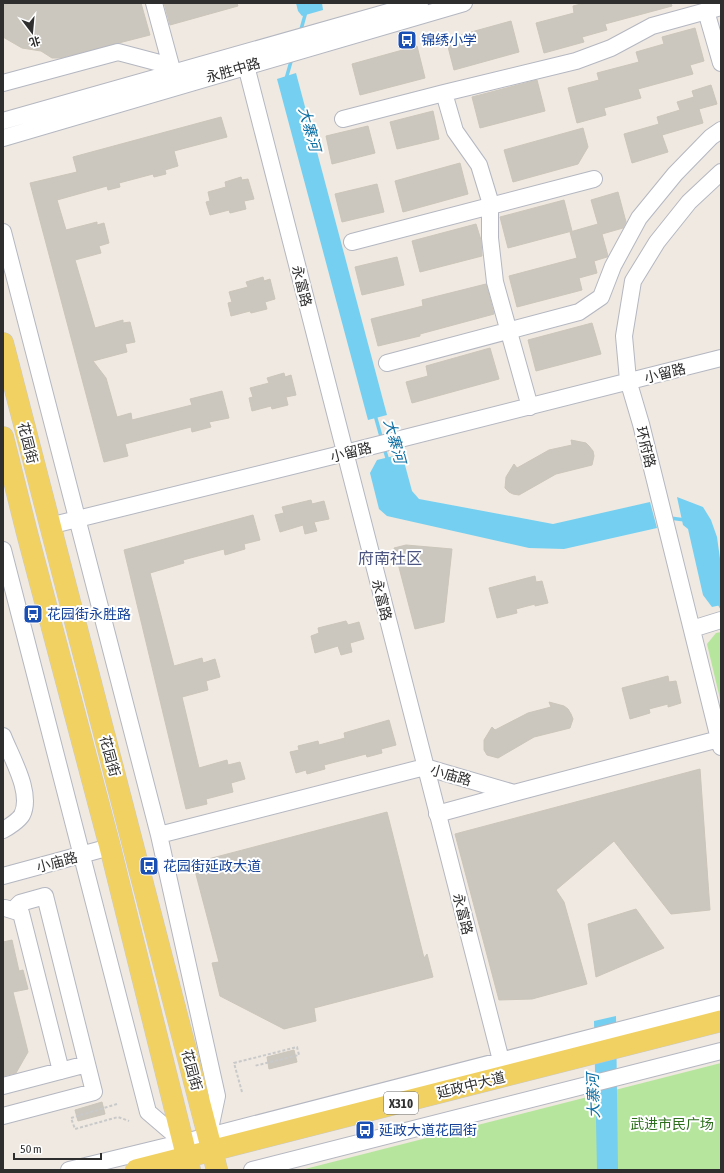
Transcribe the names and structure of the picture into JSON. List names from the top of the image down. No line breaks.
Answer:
{"streets":{"main road":["花园街","延政中大道","X310"],"street":["永胜中路","永富路","小留路","环府路","小庙路"]},"crossings":[["永胜中路","永富路"],["永富路","小留路"],["永富路","小庙路"],["永富路","延政中大道"],["小留路","花园街"],["小留路","环府路"],["花园街","小庙路"],["花园街","延政中大道"],["花园街","X310"],["延政中大道","X310"]],"districts":["府南社区"],"water":["大寨河"],"parks":["武进市民广场"],"places":{"bus stop":["锦绣小学","花园街永胜路","花园街延政大道","延政大道花园街"]},"scale_bar":"50 m","north":"bottom"}
